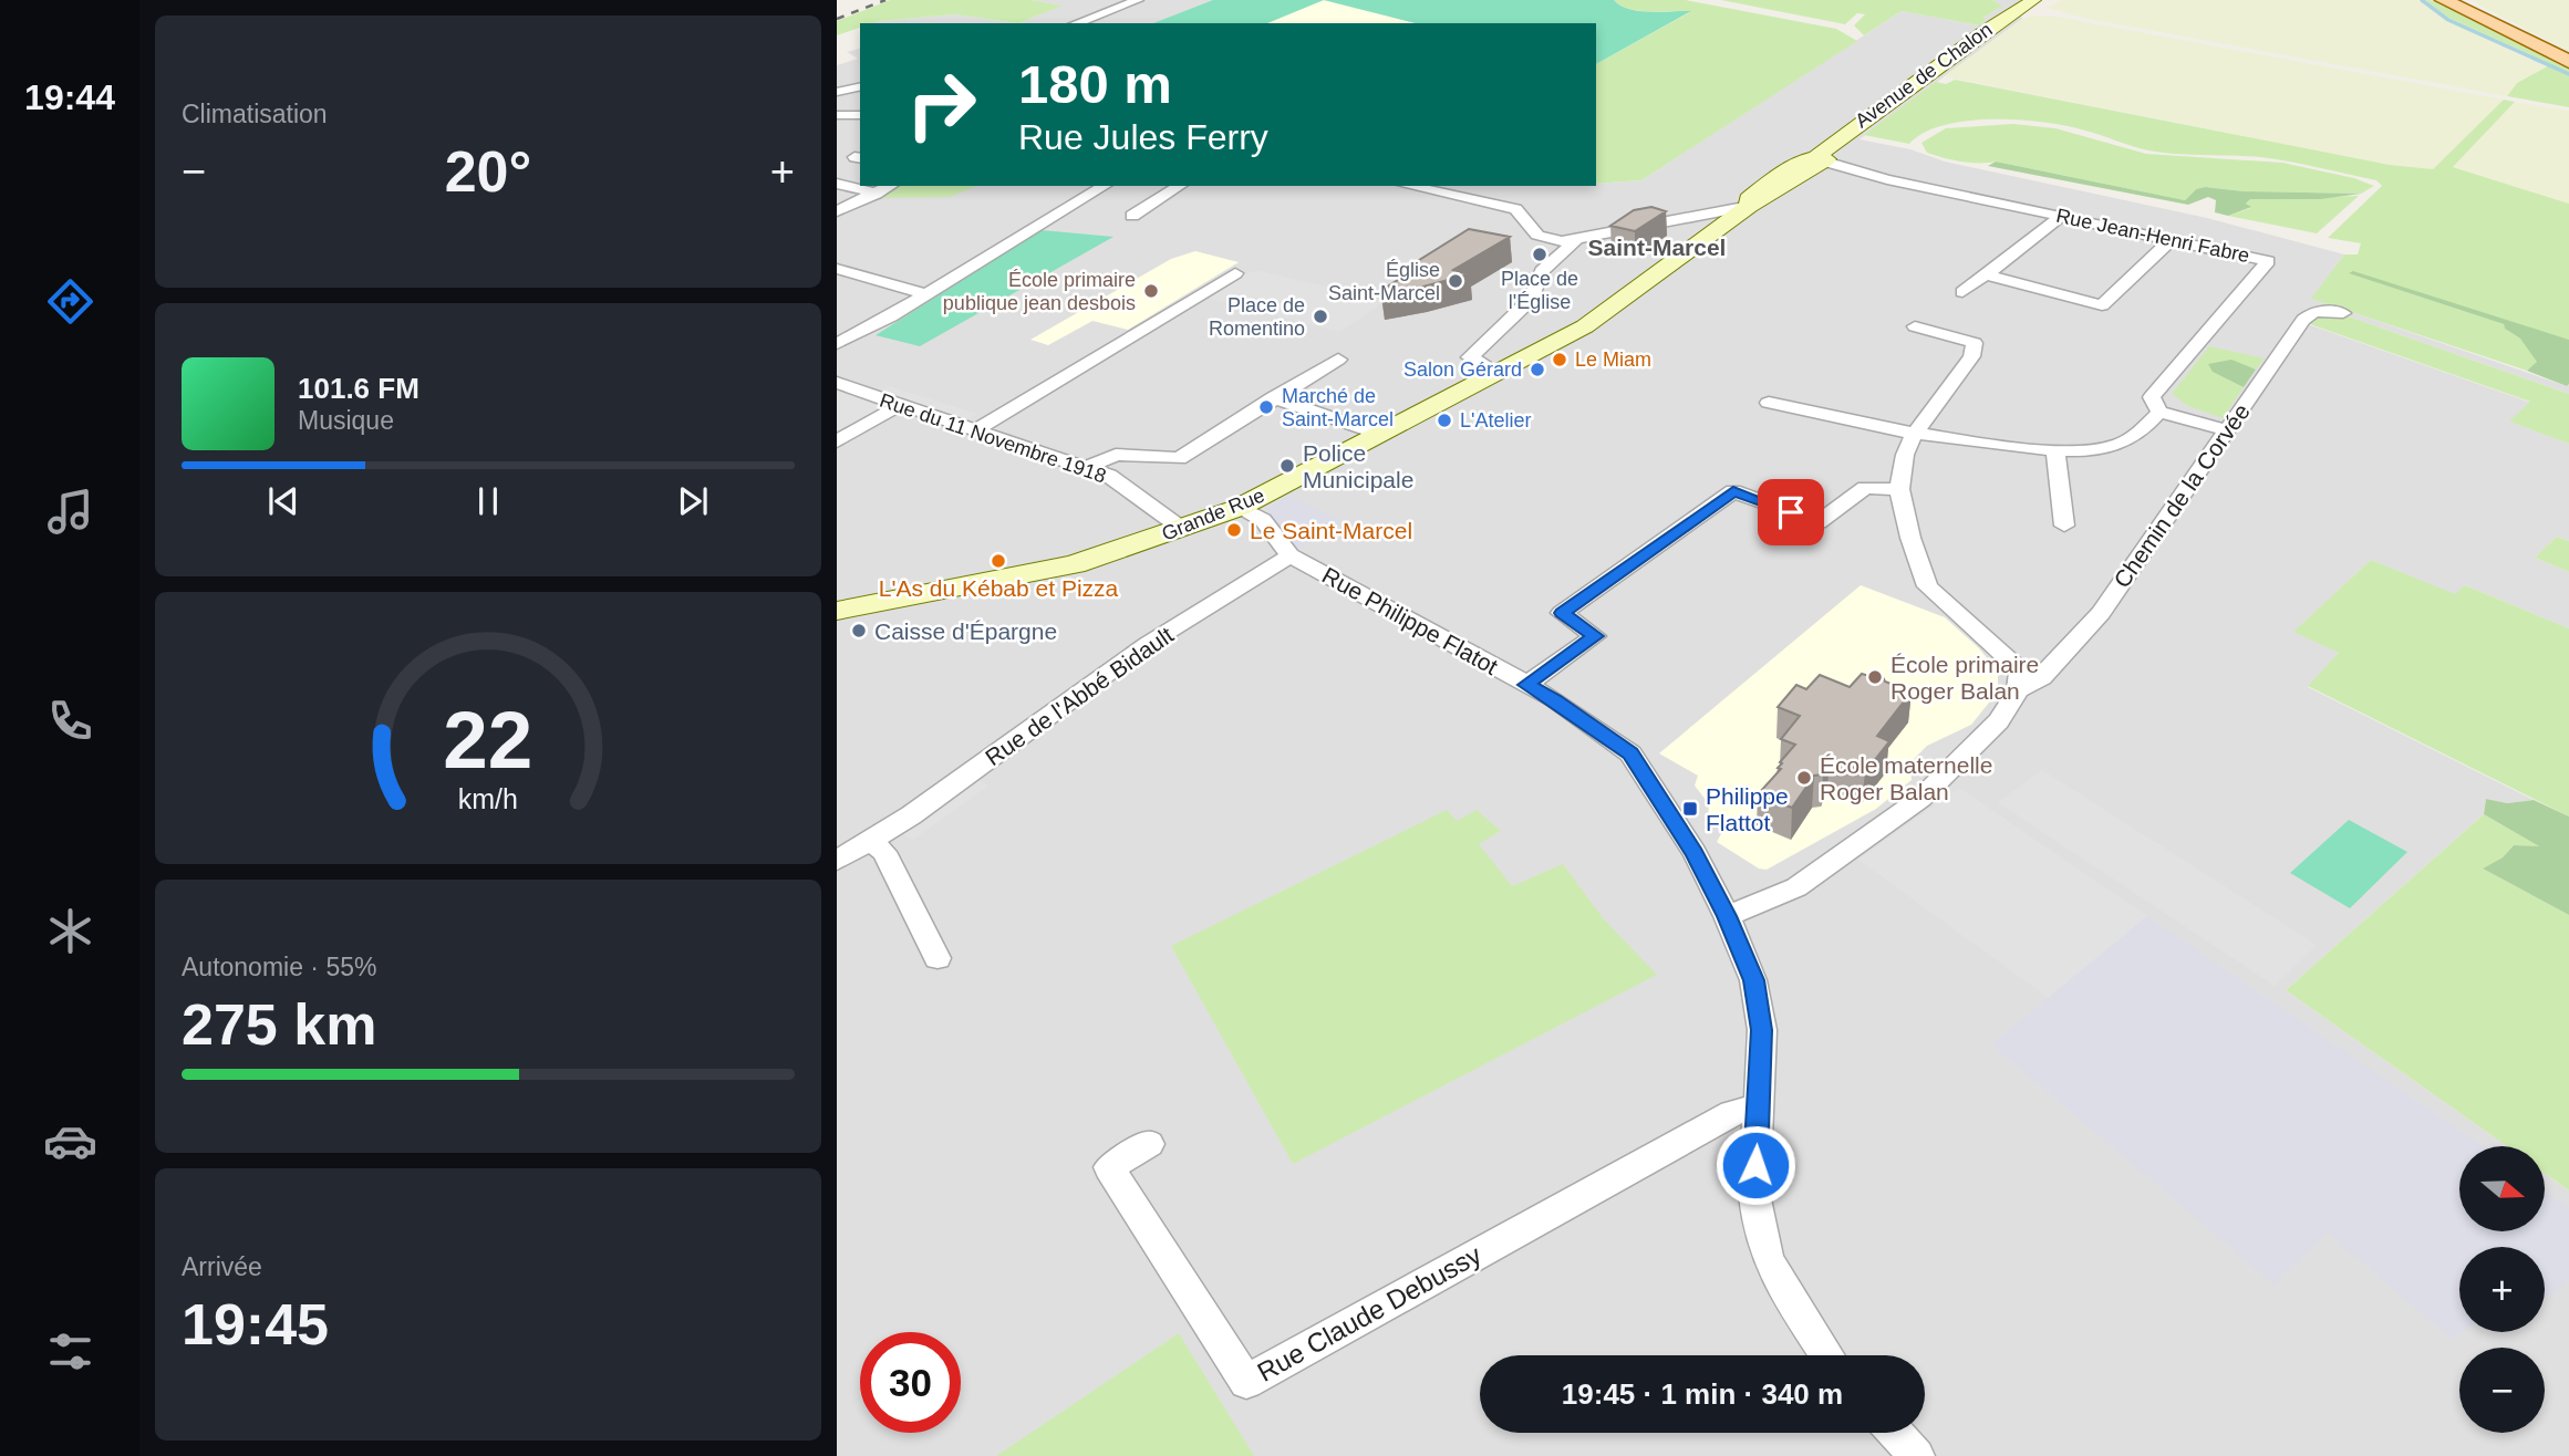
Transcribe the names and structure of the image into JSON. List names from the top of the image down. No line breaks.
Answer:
{"streets":{"main road":["Avenue de Chalon","Grande Rue"],"street":["Rue Jean-Henri Fabre","Rue du 11 Novembre 1918","Chemin de la Corvée","Rue Philippe Flatot","Rue de l'Abbé Bidault","Rue Claude Debussy"]},"crossings":[["Avenue de Chalon","Rue Jean-Henri Fabre"],["Avenue de Chalon","Grande Rue"],["Rue Jean-Henri Fabre","Grande Rue"],["Rue du 11 Novembre 1918","Grande Rue"],["Rue Philippe Flatot","Rue de l'Abbé Bidault"],["Rue Philippe Flatot","Rue Claude Debussy"]],"districts":["Saint-Marcel"],"places":{"other":["Place de l'Église","Église Saint-Marcel","École primaire publique jean desbois","Place de Romentino","Le Miam","Salon Gérard","Marché de Saint-Marcel","L'Atelier","Police Municipale","Le Saint-Marcel","L'As du Kébab et Pizza","Caisse d'Épargne","École primaire Roger Balan","École maternelle Roger Balan"],"transit":["Philippe Flattot"]},"north":"right","page":{"tabs":"19:44","tile":["Climatisation",["Autonomie · 55%","275 km"],["Arrivée","19:45"]],"turn":["180 m","Rue Jules Ferry"],"heat":["−","20°","+"],"song":["101.6 FM","Musique"],"map_buttons":["+","−"],"limit":"30","trip":"19:45 · 1 min · 340 m","gauge":["22","km/h"]}}
